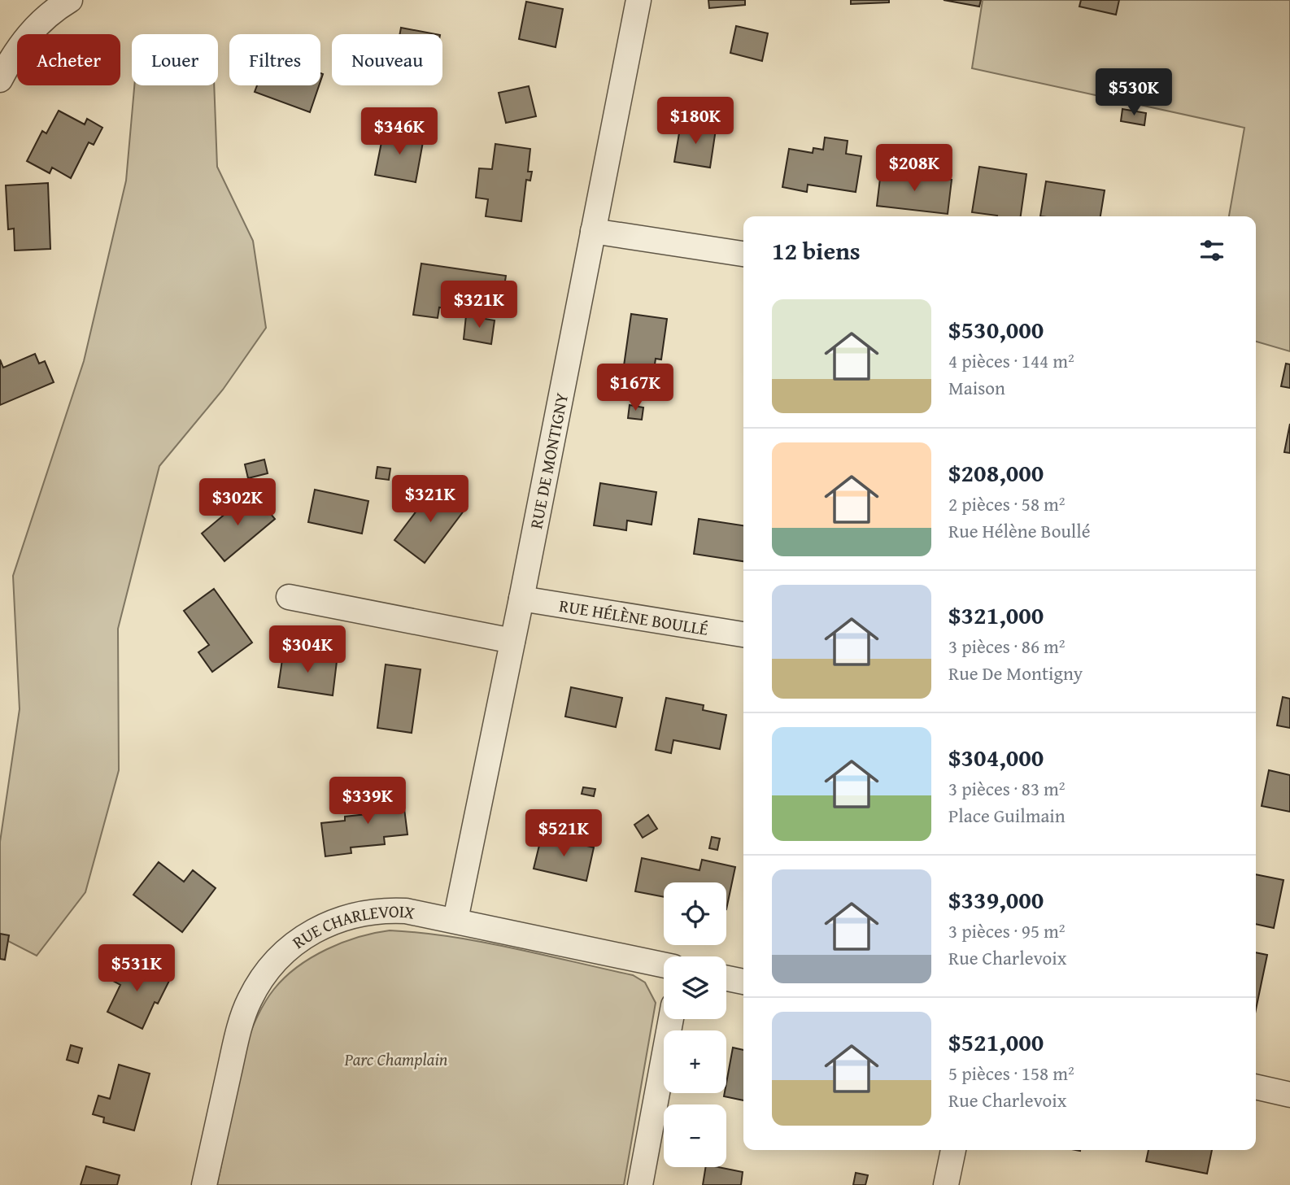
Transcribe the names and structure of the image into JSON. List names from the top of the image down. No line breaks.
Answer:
{"streets":{"street":["RUE DE MONTIGNY","RUE HÉLÈNE BOULLÉ","RUE CHARLEVOIX"]},"crossings":[["RUE DE MONTIGNY","RUE HÉLÈNE BOULLÉ"],["RUE DE MONTIGNY","RUE CHARLEVOIX"]],"parks":["Parc Champlain"],"page":{"chip":["Acheter","Louer","Filtres","Nouveau"],"price":["$530K","$180K","$346K","$208K","$321K","$167K","$321K","$302K","$304K","$339K","$521K","$531K"],"heading":"12 biens","list":[{"name":"$530,000","note":"4 pièces · 144 m² · Maison"},{"name":"$208,000","note":"2 pièces · 58 m² · Rue Hélène Boullé"},{"name":"$321,000","note":"3 pièces · 86 m² · Rue De Montigny"},{"name":"$304,000","note":"3 pièces · 83 m² · Place Guilmain"},{"name":"$339,000","note":"3 pièces · 95 m² · Rue Charlevoix"},{"name":"$521,000","note":"5 pièces · 158 m² · Rue Charlevoix"}],"map_buttons":["+","−"]}}
